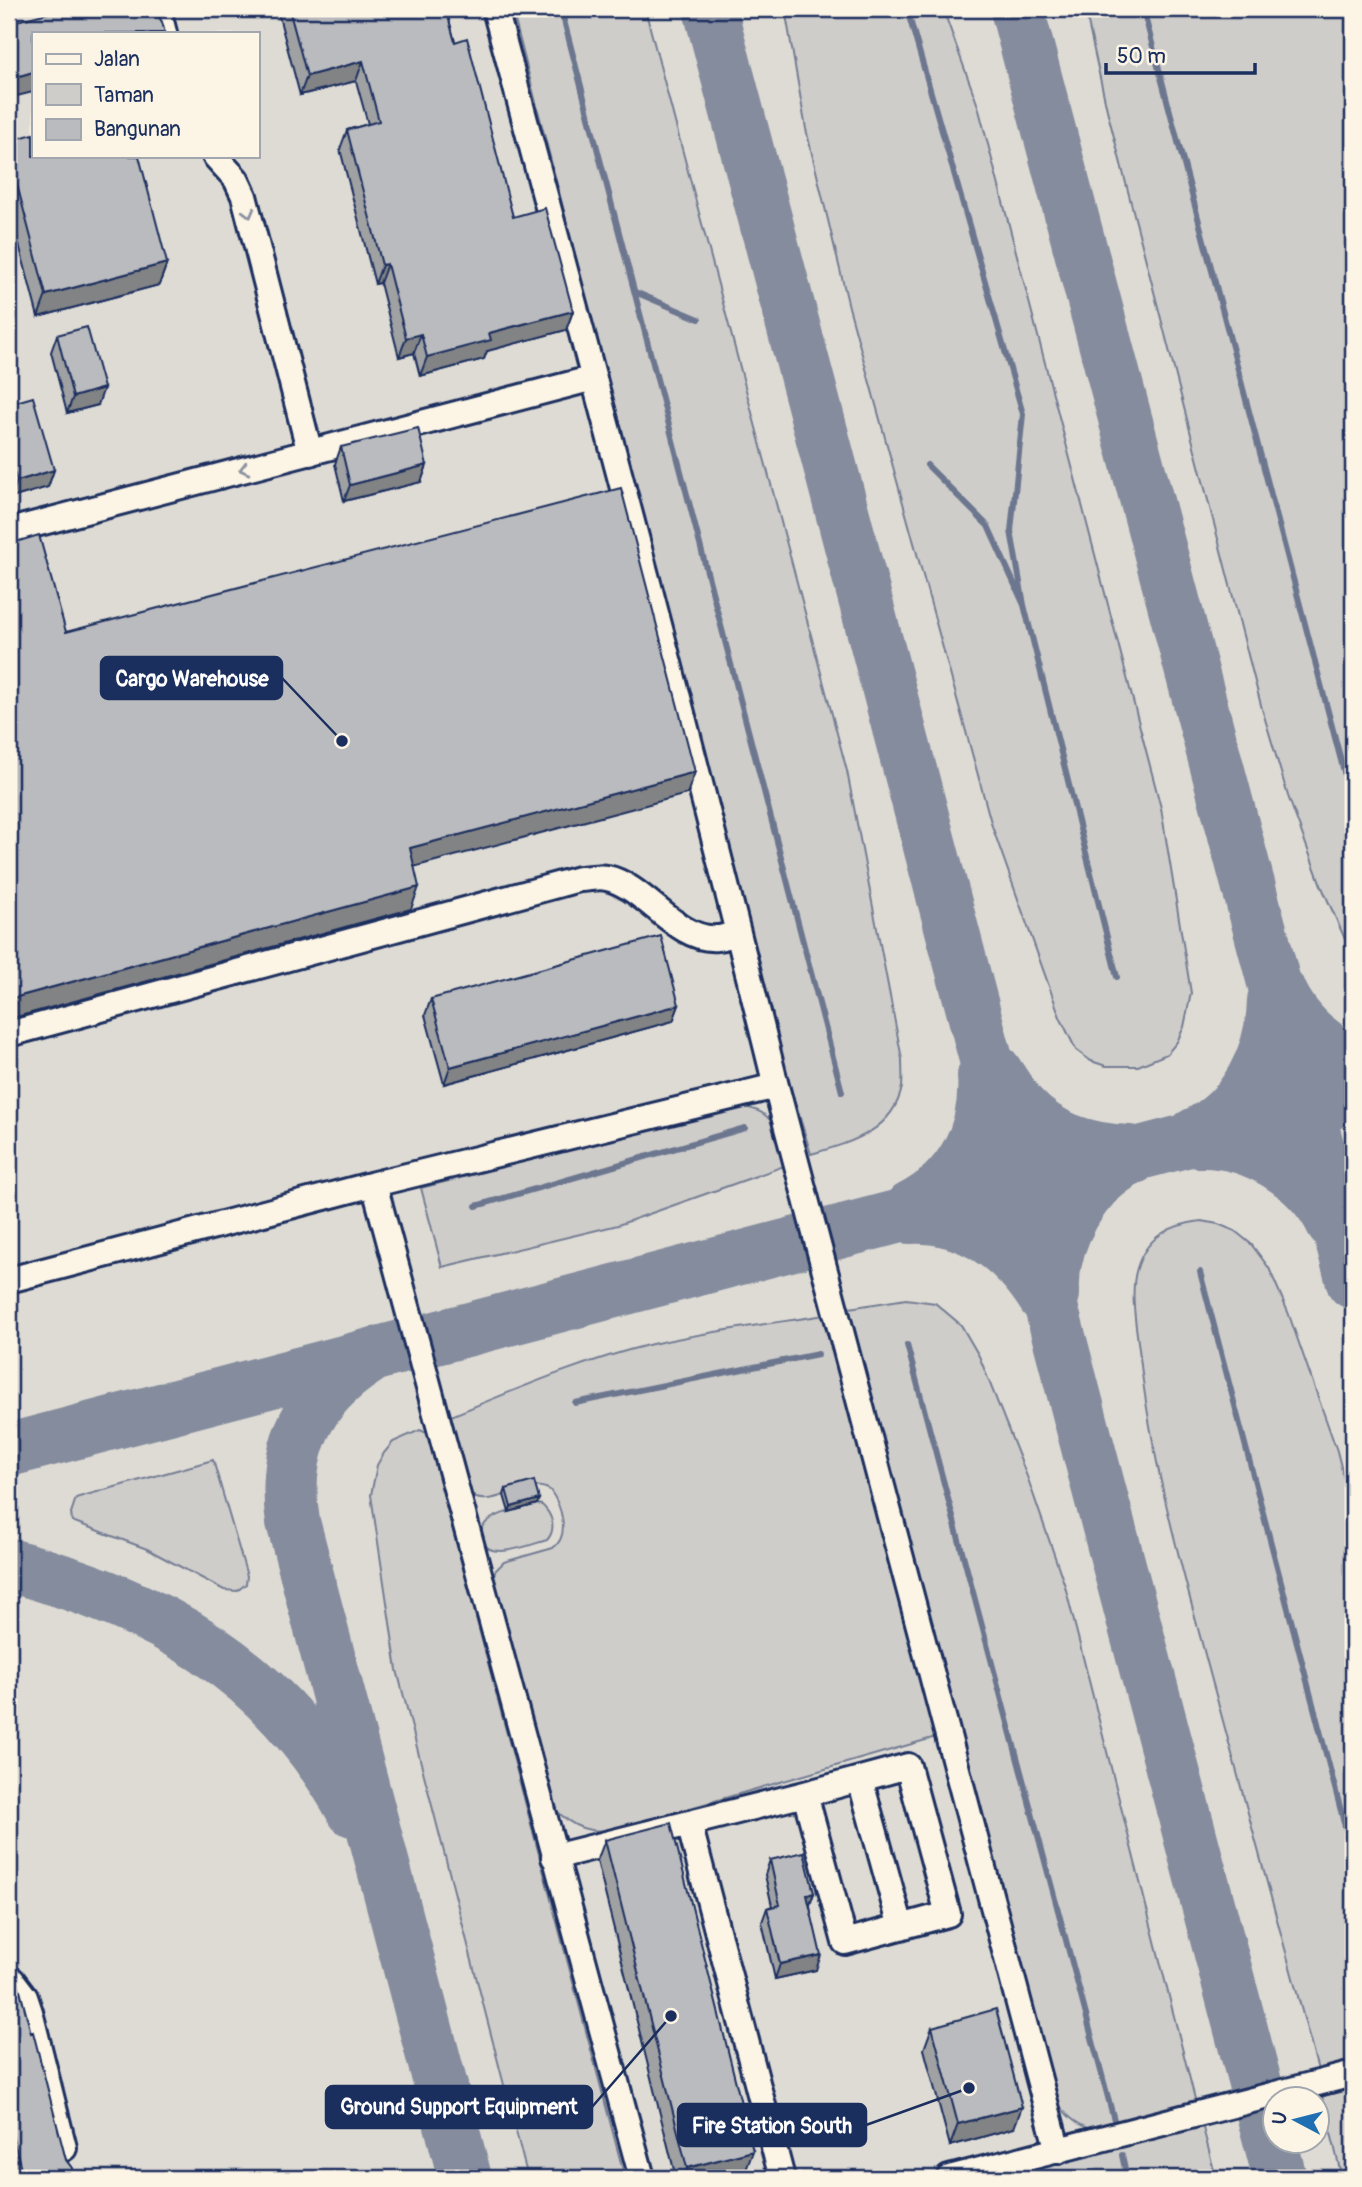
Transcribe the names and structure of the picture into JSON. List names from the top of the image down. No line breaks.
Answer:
{"places":["Cargo Warehouse","Ground Support Equipment","Fire Station South"],"legend":["Jalan","Taman","Bangunan"],"scale_bar":"50 m","north":"left"}
